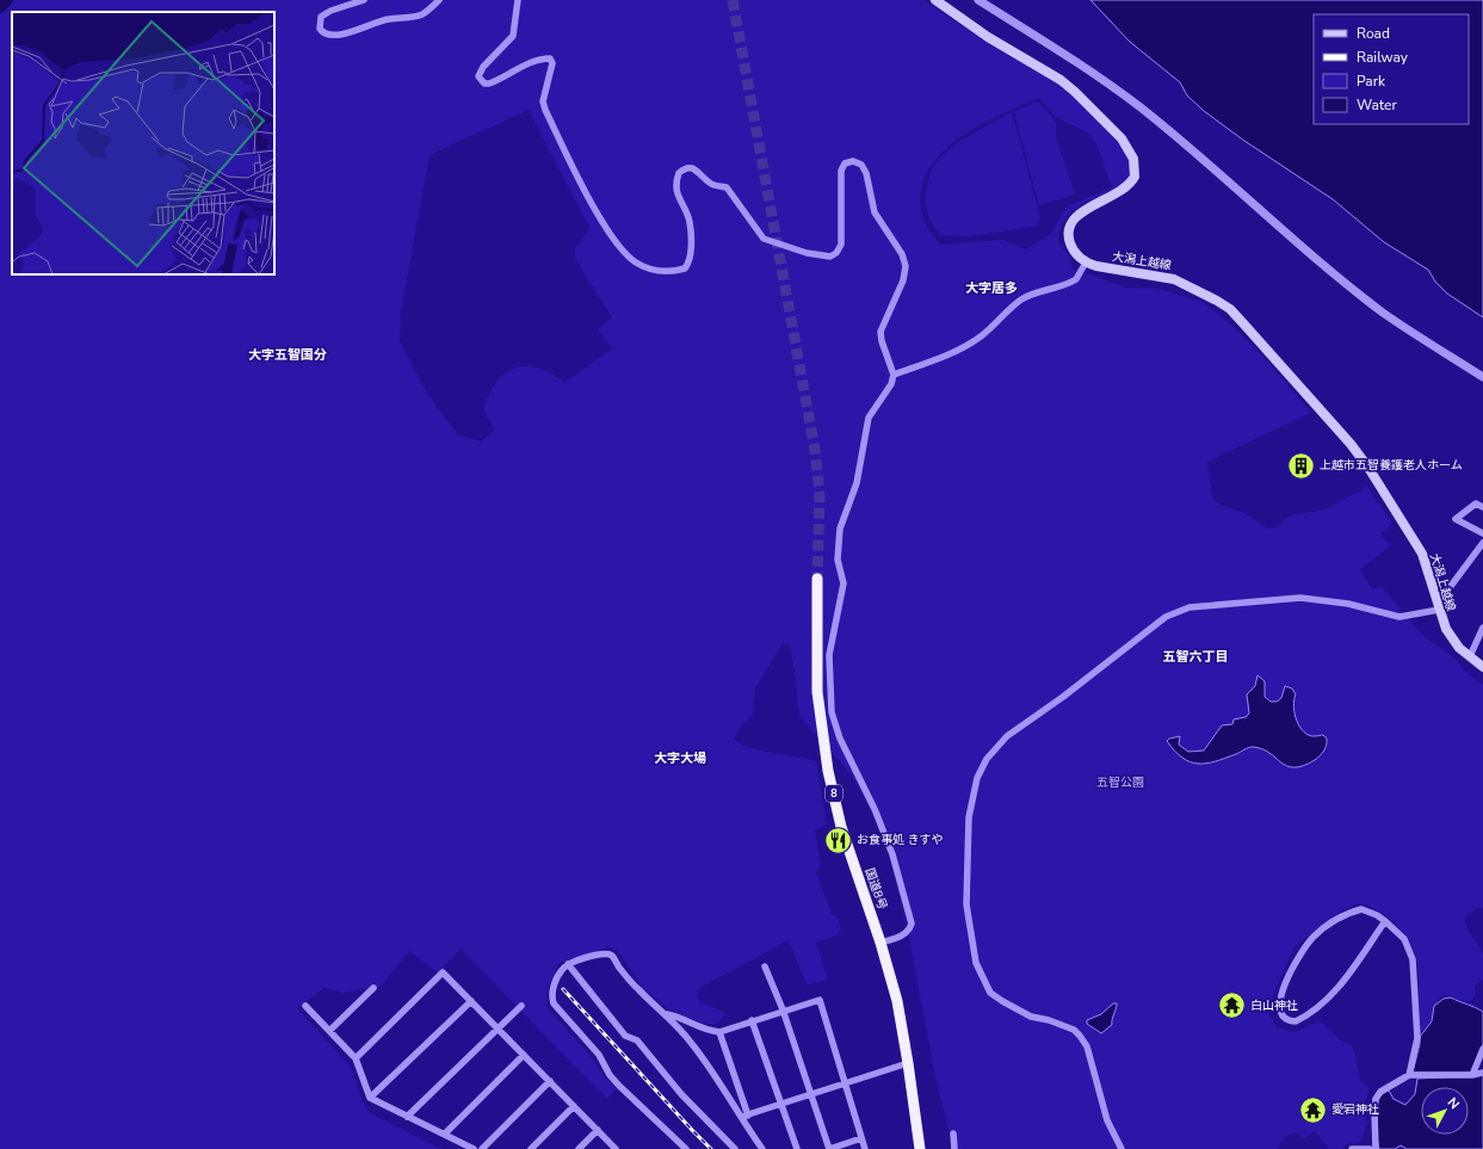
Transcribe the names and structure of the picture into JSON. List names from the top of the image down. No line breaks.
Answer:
{"streets":{"highway":["8","国道8号"],"main road":["大潟上越線"]},"districts":["大字居多","大字五智国分","五智六丁目","大字大場"],"parks":["五智公園"],"places":{"building":["上越市五智養護老人ホーム"],"restaurant":["お食事処 きすや"],"temple":["白山神社","愛宕神社"]},"legend":["Road","Railway","Park","Water"],"north":"top right"}
